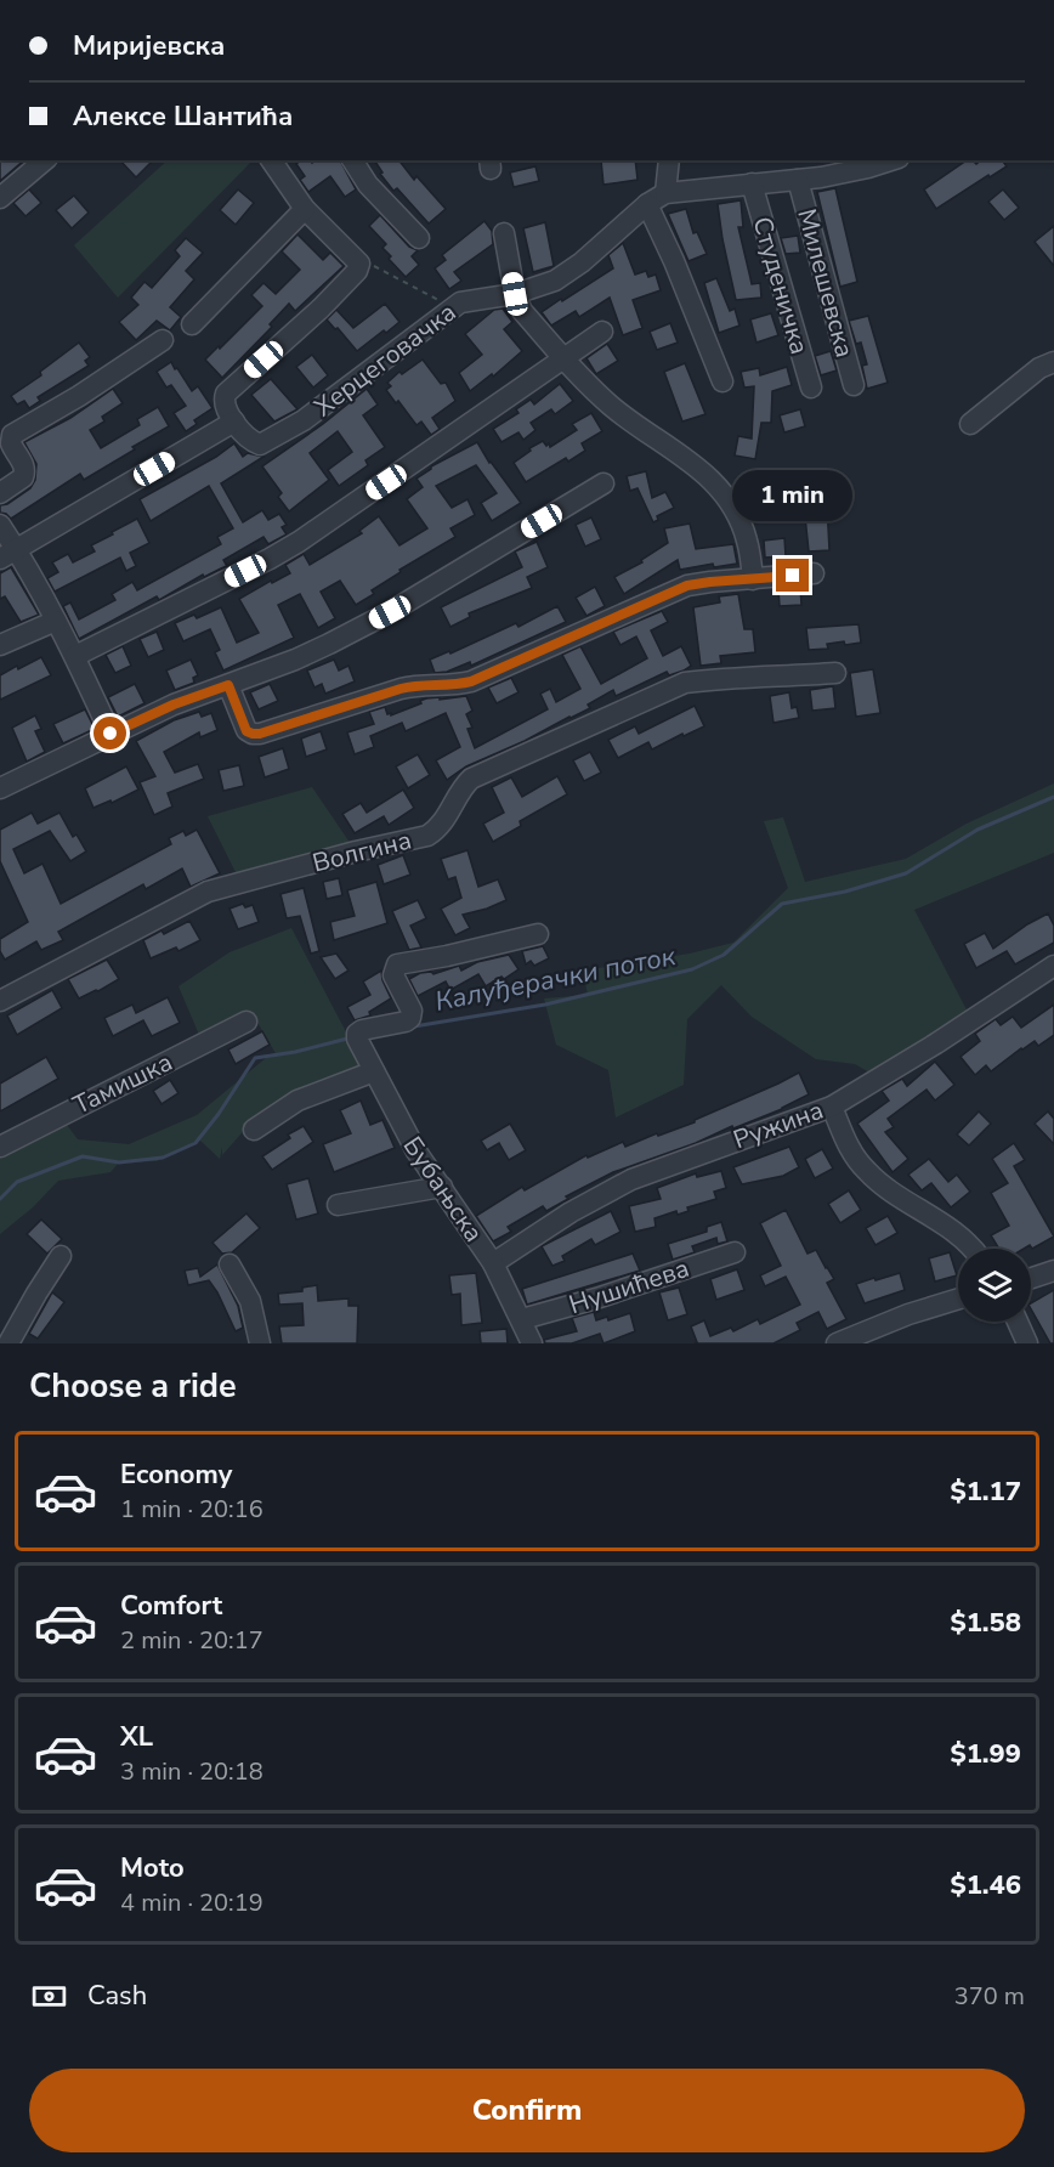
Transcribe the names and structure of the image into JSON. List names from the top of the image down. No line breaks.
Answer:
{"streets":{"street":["Милешевска","Студеничка","Херцеговачка","Волгина","Тамишка","Ружина","Бубањска","Нушићева"]},"crossings":[["Ружина","Бубањска"],["Бубањска","Нушићева"]],"water":["Калуђерачки поток"],"page":{"banner":["Миријевска","Алексе Шантића"],"bubble":"1 min","heading":"Choose a ride","list":[{"name":"Economy","note":"1 min · 20:16","value":"$1.17"},{"name":"Comfort","note":"2 min · 20:17","value":"$1.58"},{"name":"XL","note":"3 min · 20:18","value":"$1.99"},{"name":"Moto","note":"4 min · 20:19","value":"$1.46"}],"pay":["Cash","370 m"],"buttons":"Confirm"}}
